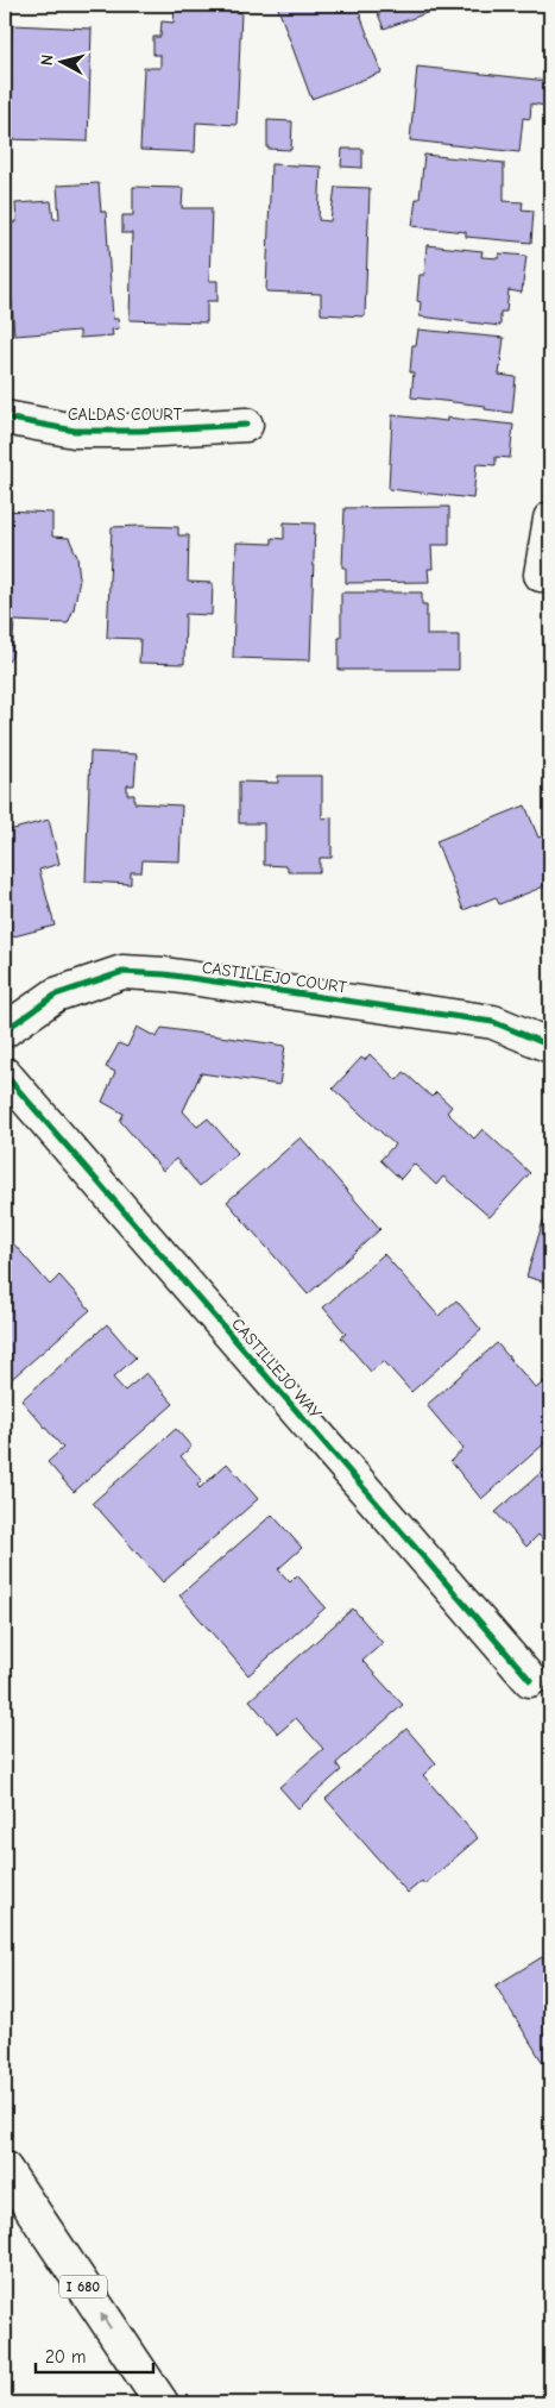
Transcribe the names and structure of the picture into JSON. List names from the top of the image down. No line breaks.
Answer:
{"streets":{"main road":["CALDAS COURT","CASTILLEJO COURT","CASTILLEJO WAY","I 680"]},"scale_bar":"20 m","north":"left"}
